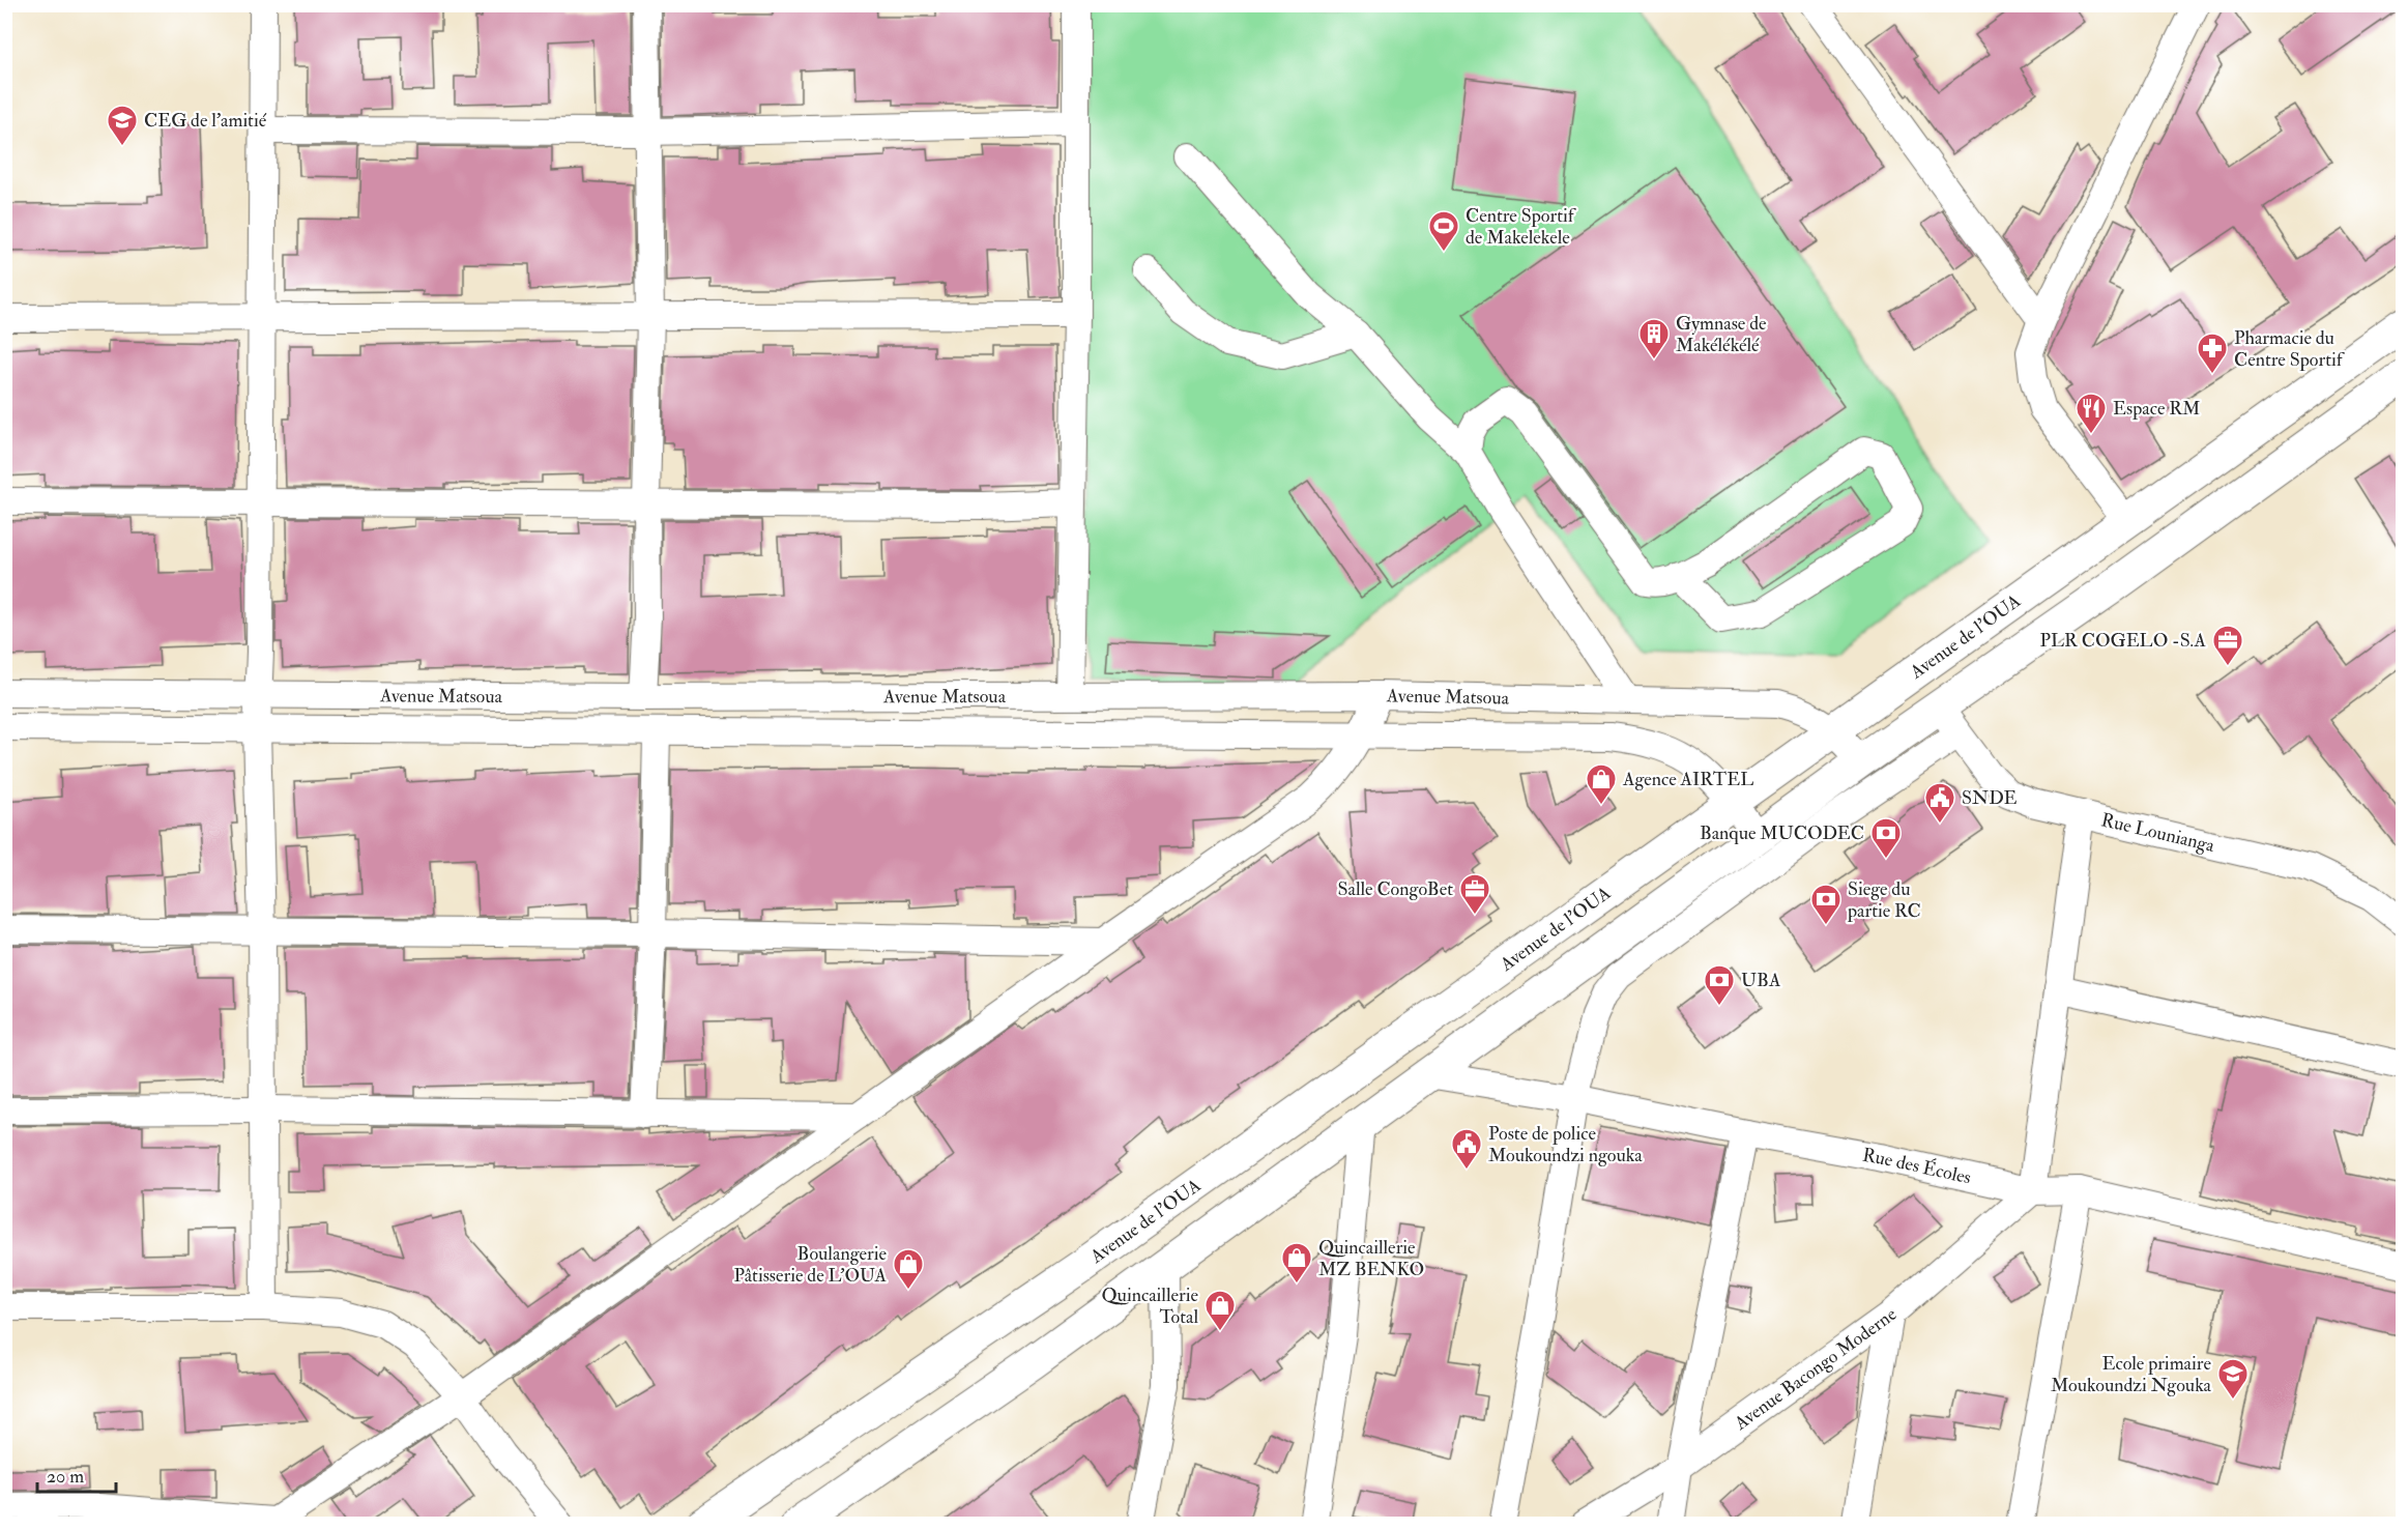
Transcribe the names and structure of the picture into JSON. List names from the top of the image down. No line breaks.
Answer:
{"streets":{"main road":["Avenue de l'OUA"],"street":["Avenue Matsoua","Rue Lounianga","Rue des Écoles","Avenue Bacongo Moderne"]},"crossings":[["Avenue de l'OUA","Avenue Matsoua"],["Rue des Écoles","Avenue Bacongo Moderne"]],"places":{"school or university":["CEG de l'amitié","Ecole primaire Moukoundzi Ngouka"],"sports":["Centre Sportif de Makelekele"],"building":["Gymnase de Makélékélé"],"pharmacy":["Pharmacie du Centre Sportif"],"restaurant":["Espace RM"],"office":["PLR COGELO -S.A","Salle CongoBet"],"shop":["Agence AIRTEL","Quincaillerie MZ BENKO","Boulangerie Pâtisserie de L'OUA","Quincaillerie Total"],"public building":["SNDE","Poste de police Moukoundzi ngouka"],"bank":["Banque MUCODEC","Siege du partie RC","UBA"]},"scale_bar":"20 m"}
